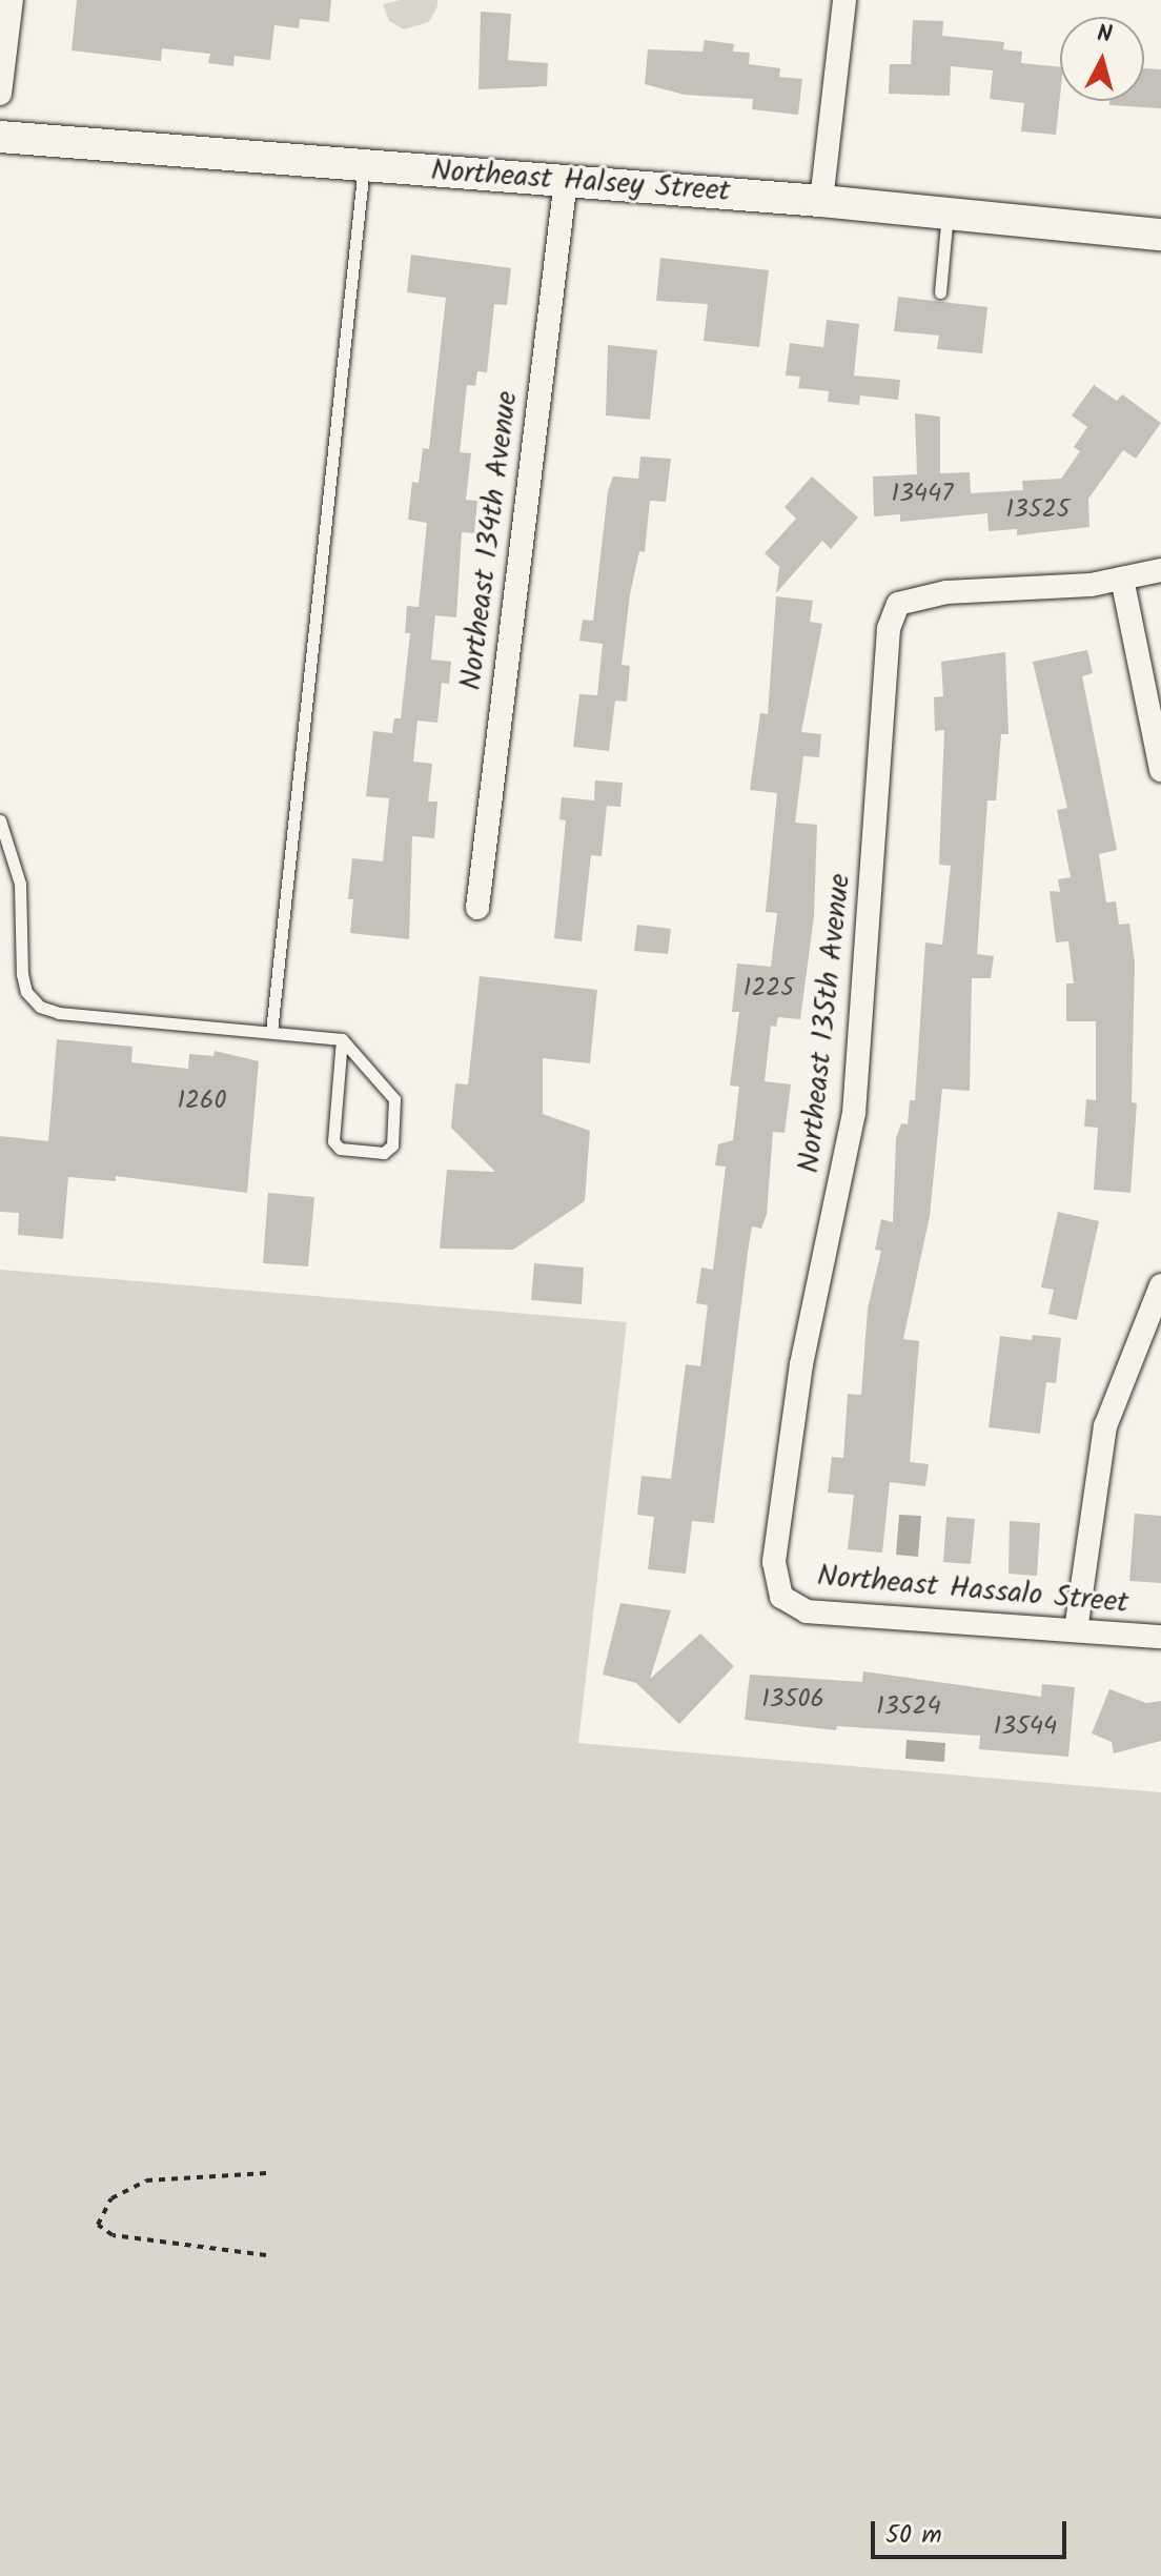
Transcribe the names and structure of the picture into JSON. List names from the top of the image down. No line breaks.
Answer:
{"streets":{"main road":["Northeast Halsey Street"],"street":["Northeast 134th Avenue","Northeast 135th Avenue","Northeast Hassalo Street"]},"crossings":[["Northeast Halsey Street","Northeast 134th Avenue"],["Northeast 135th Avenue","Northeast Hassalo Street"]],"house_numbers":["13447","13525","1225","1260","13506","13524","13544"],"scale_bar":"50 m","north":"top"}
